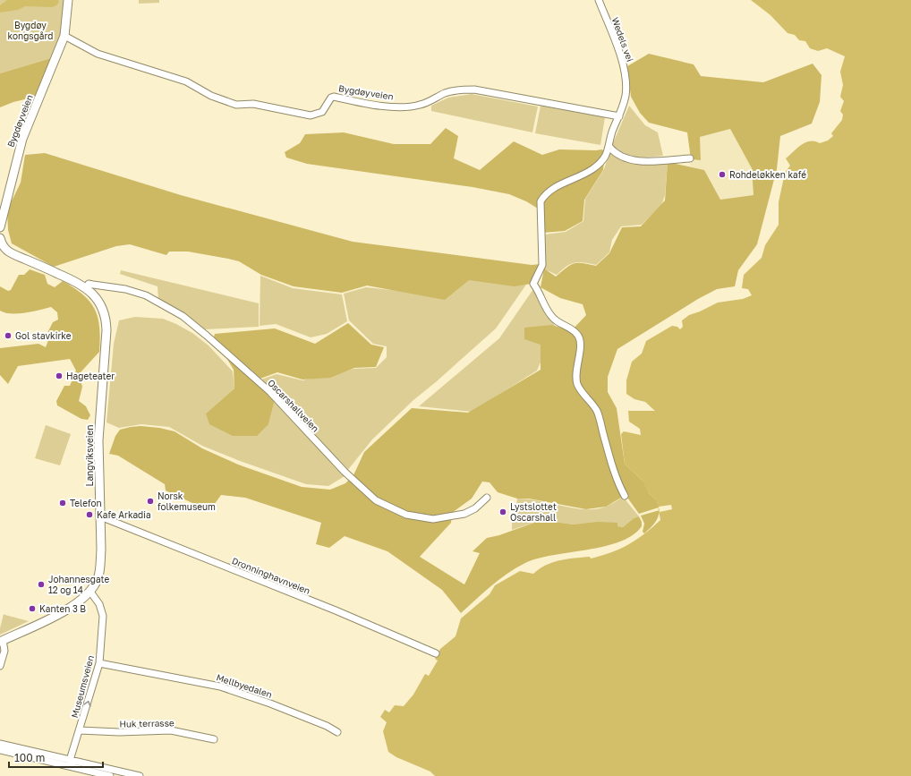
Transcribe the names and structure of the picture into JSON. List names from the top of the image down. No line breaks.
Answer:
{"streets":{"street":["Wedels vei","Bygdøyveien","Oscarshallveien","Langviksveien","Dronninghavnveien","Mellbyedalen","Museumsveien","Huk terrasse"]},"crossings":[["Wedels vei","Bygdøyveien"],["Bygdøyveien","Langviksveien"],["Oscarshallveien","Langviksveien"],["Langviksveien","Dronninghavnveien"],["Langviksveien","Museumsveien"],["Mellbyedalen","Museumsveien"],["Museumsveien","Huk terrasse"]],"one_way":["Museumsveien"],"parks":["Bygdøy kongsgård"],"places":["Rohdeløkken kafé","Gol stavkirke","Hageteater","Norsk folkemuseum","Telefon","Lystslottet Oscarshall","Kafe Arkadia","Johannesgate 12 og 14","Kanten 3 B"],"scale_bar":"100 m"}
